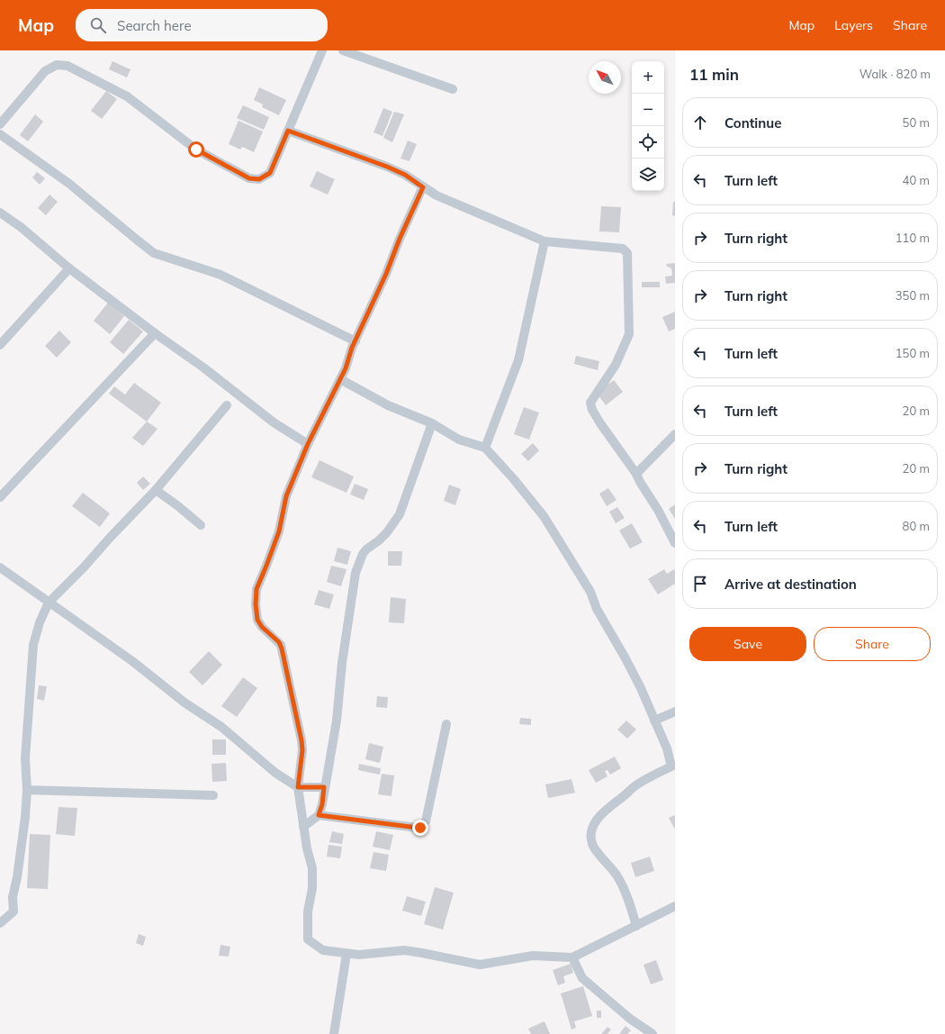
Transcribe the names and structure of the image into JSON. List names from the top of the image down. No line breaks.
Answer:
{"north":"top left","page":{"header":"Map","search":"Search here","nav":["Map","Layers","Share"],"heading":["11 min","Walk · 820 m"],"map_buttons":["+","−"],"list":[["Continue","50 m"],["Turn left","40 m"],["Turn right","110 m"],["Turn right","350 m"],["Turn left","150 m"],["Turn left","20 m"],["Turn right","20 m"],["Turn left","80 m"],"Arrive at destination"],"buttons":["Save","Share"]}}
